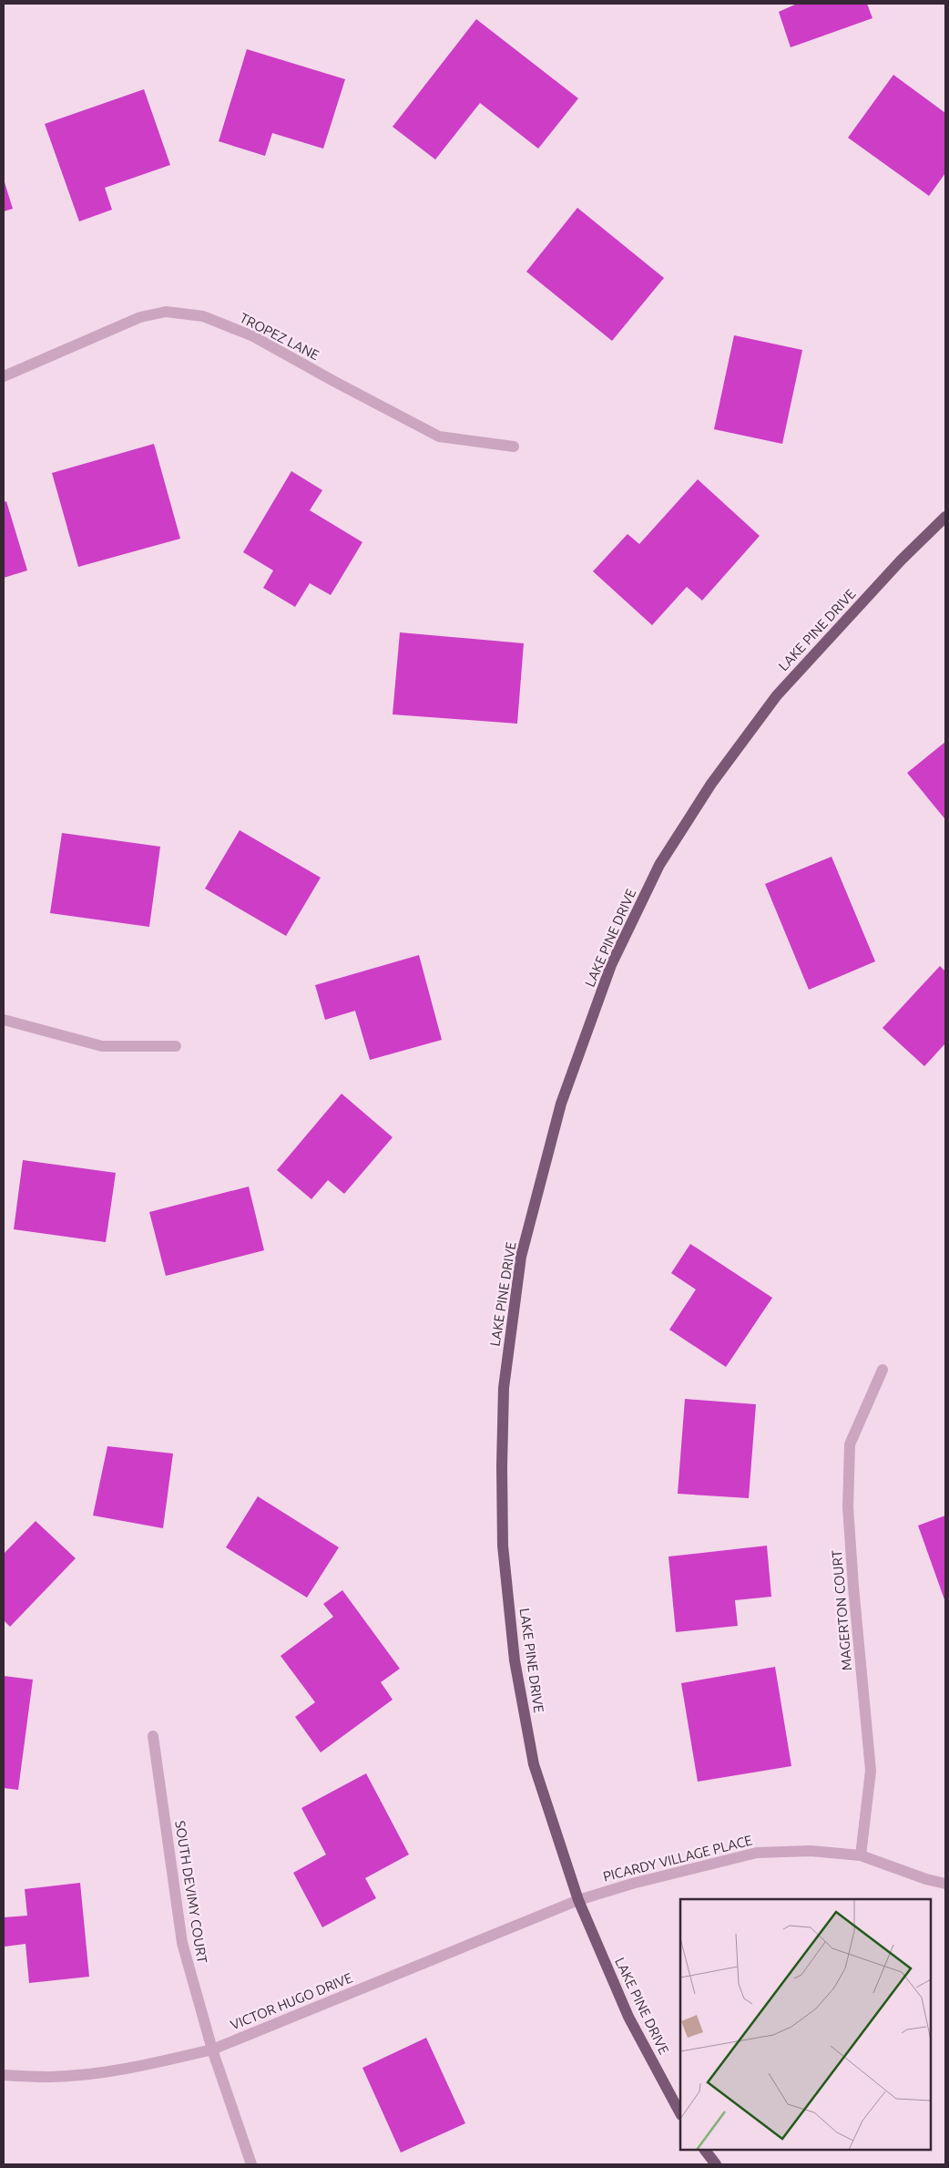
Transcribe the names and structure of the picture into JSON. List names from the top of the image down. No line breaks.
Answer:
{"streets":{"main road":["LAKE PINE DRIVE"],"street":["TROPEZ LANE","MAGERTON COURT","PICARDY VILLAGE PLACE","SOUTH DEVIMY COURT","VICTOR HUGO DRIVE"]},"crossings":[["LAKE PINE DRIVE","PICARDY VILLAGE PLACE"],["LAKE PINE DRIVE","VICTOR HUGO DRIVE"],["MAGERTON COURT","PICARDY VILLAGE PLACE"],["PICARDY VILLAGE PLACE","VICTOR HUGO DRIVE"],["SOUTH DEVIMY COURT","VICTOR HUGO DRIVE"]]}
